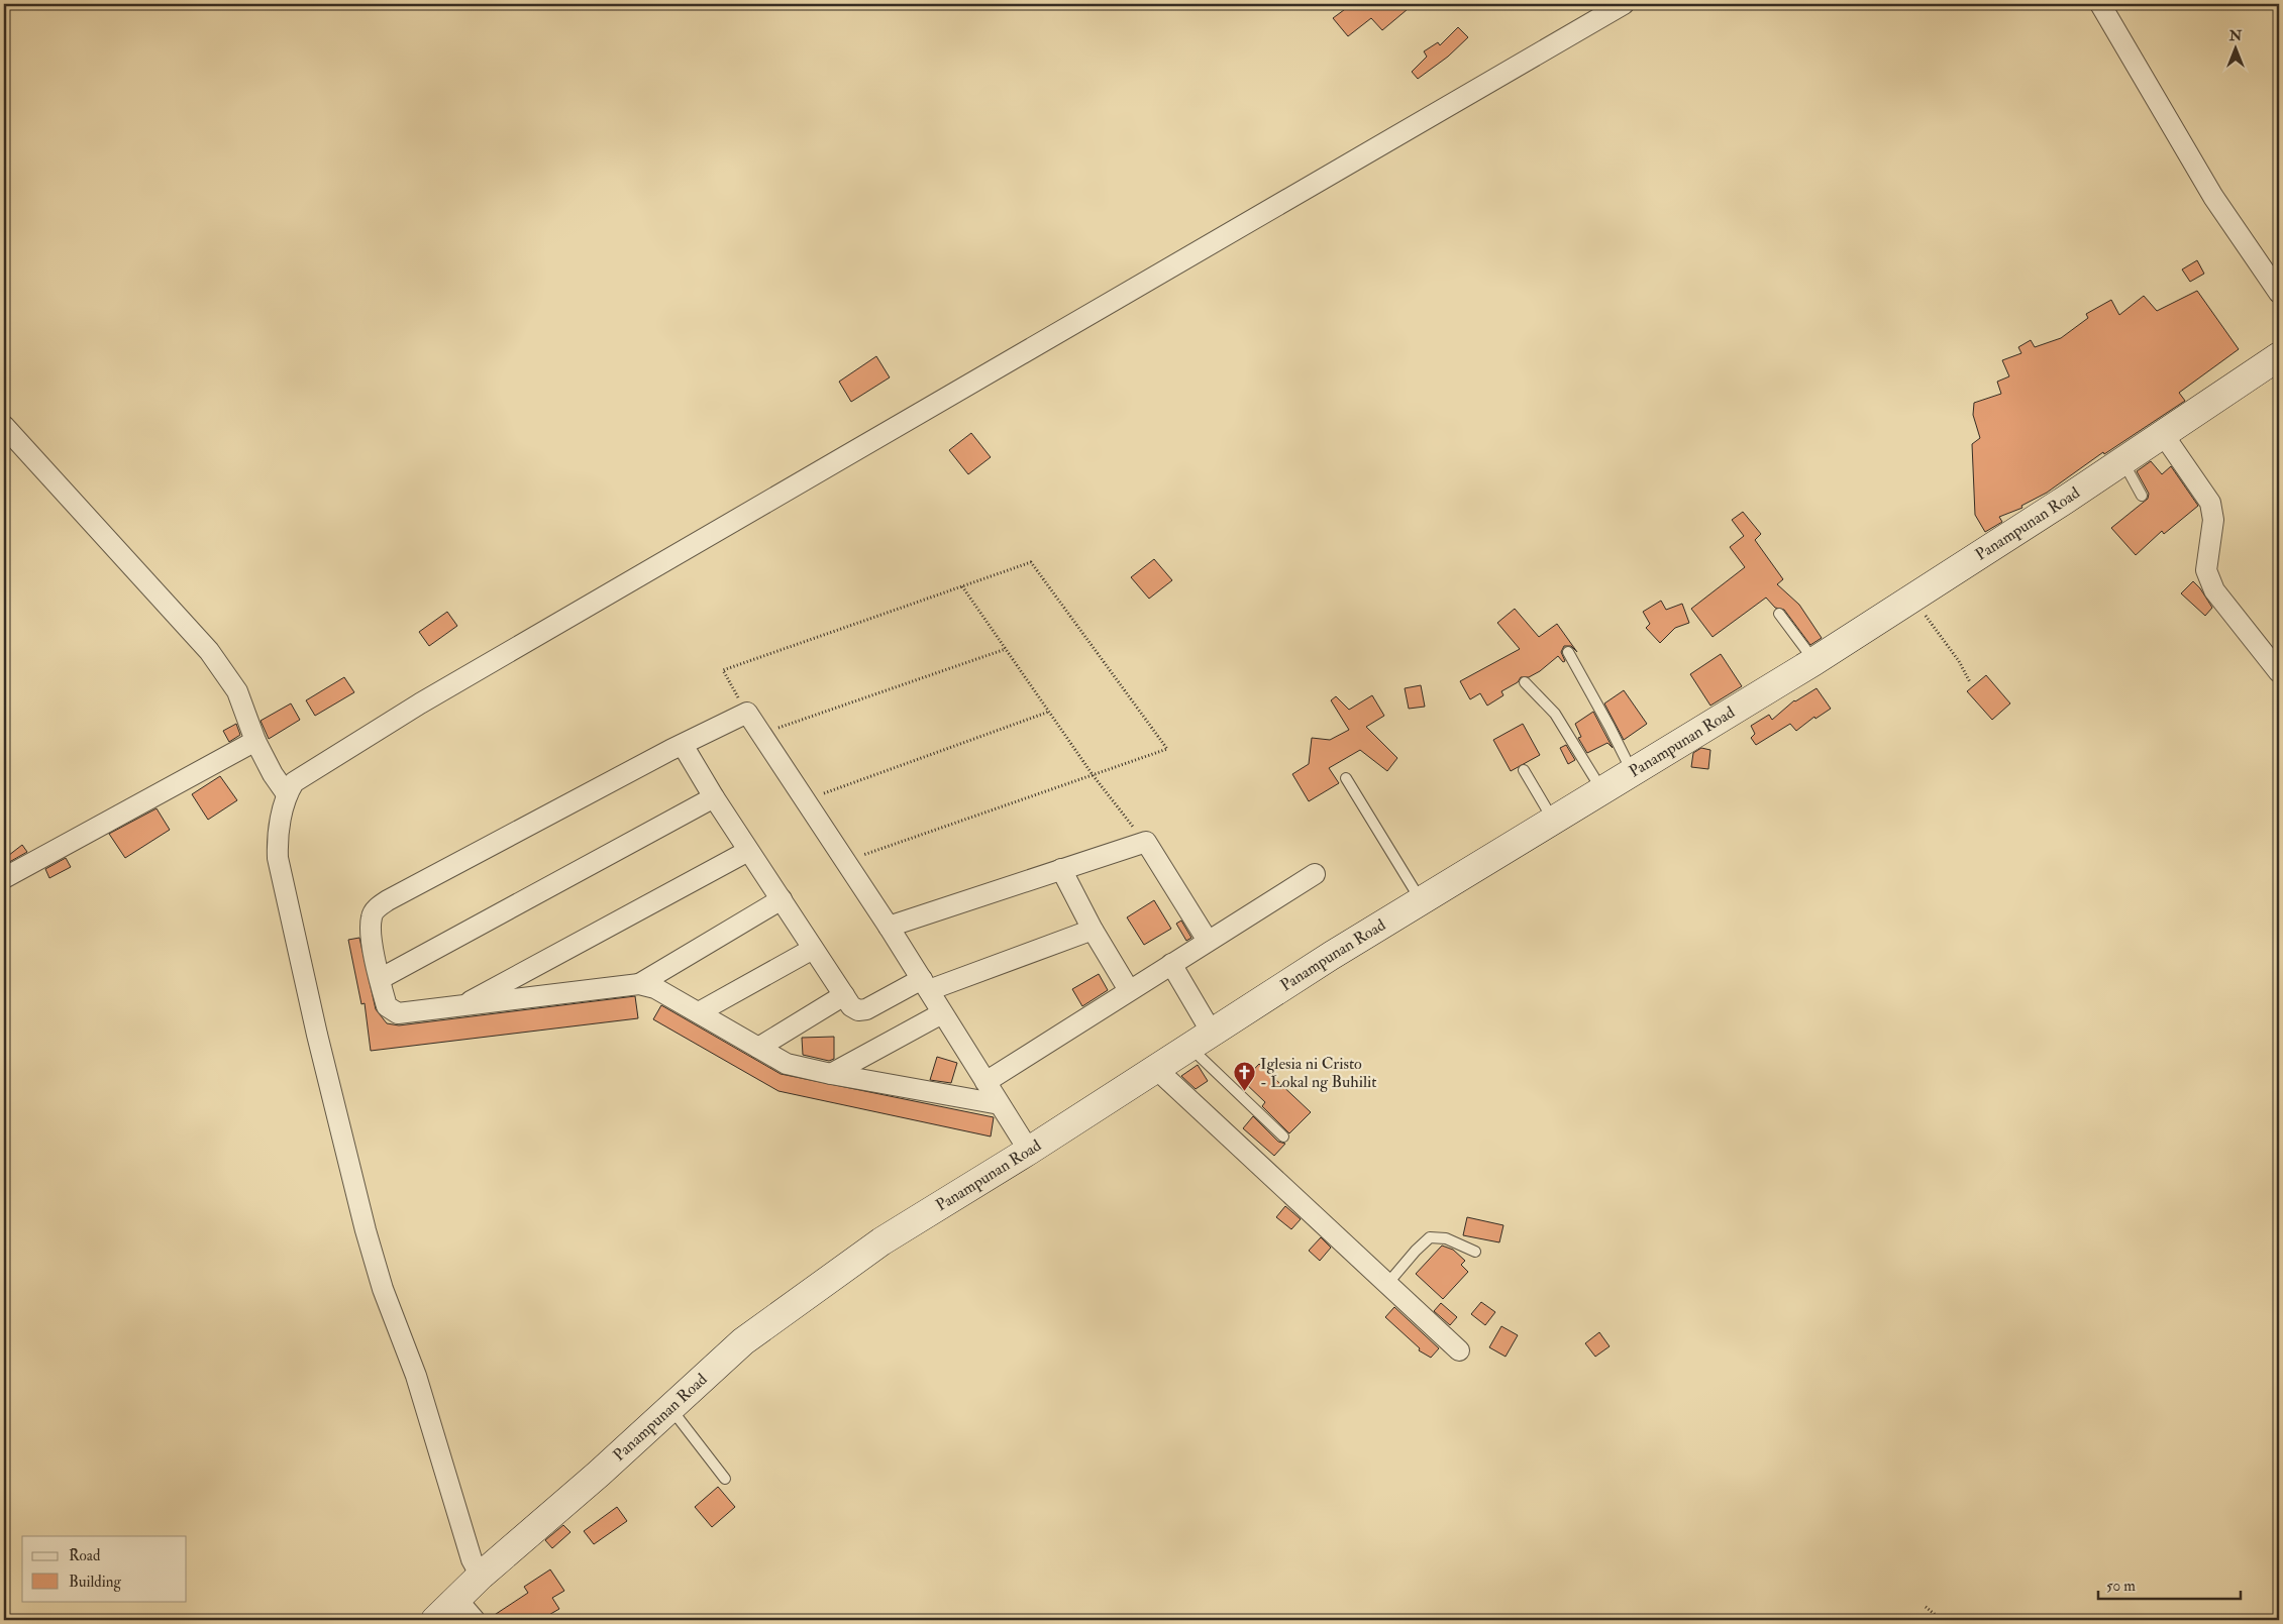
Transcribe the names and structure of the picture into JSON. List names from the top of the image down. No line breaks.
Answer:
{"streets":{"street":["Panampunan Road"]},"places":{"church":["Iglesia ni Cristo - Lokal ng Buhilit"]},"legend":["Road","Building"],"scale_bar":"50 m","north":"top"}
